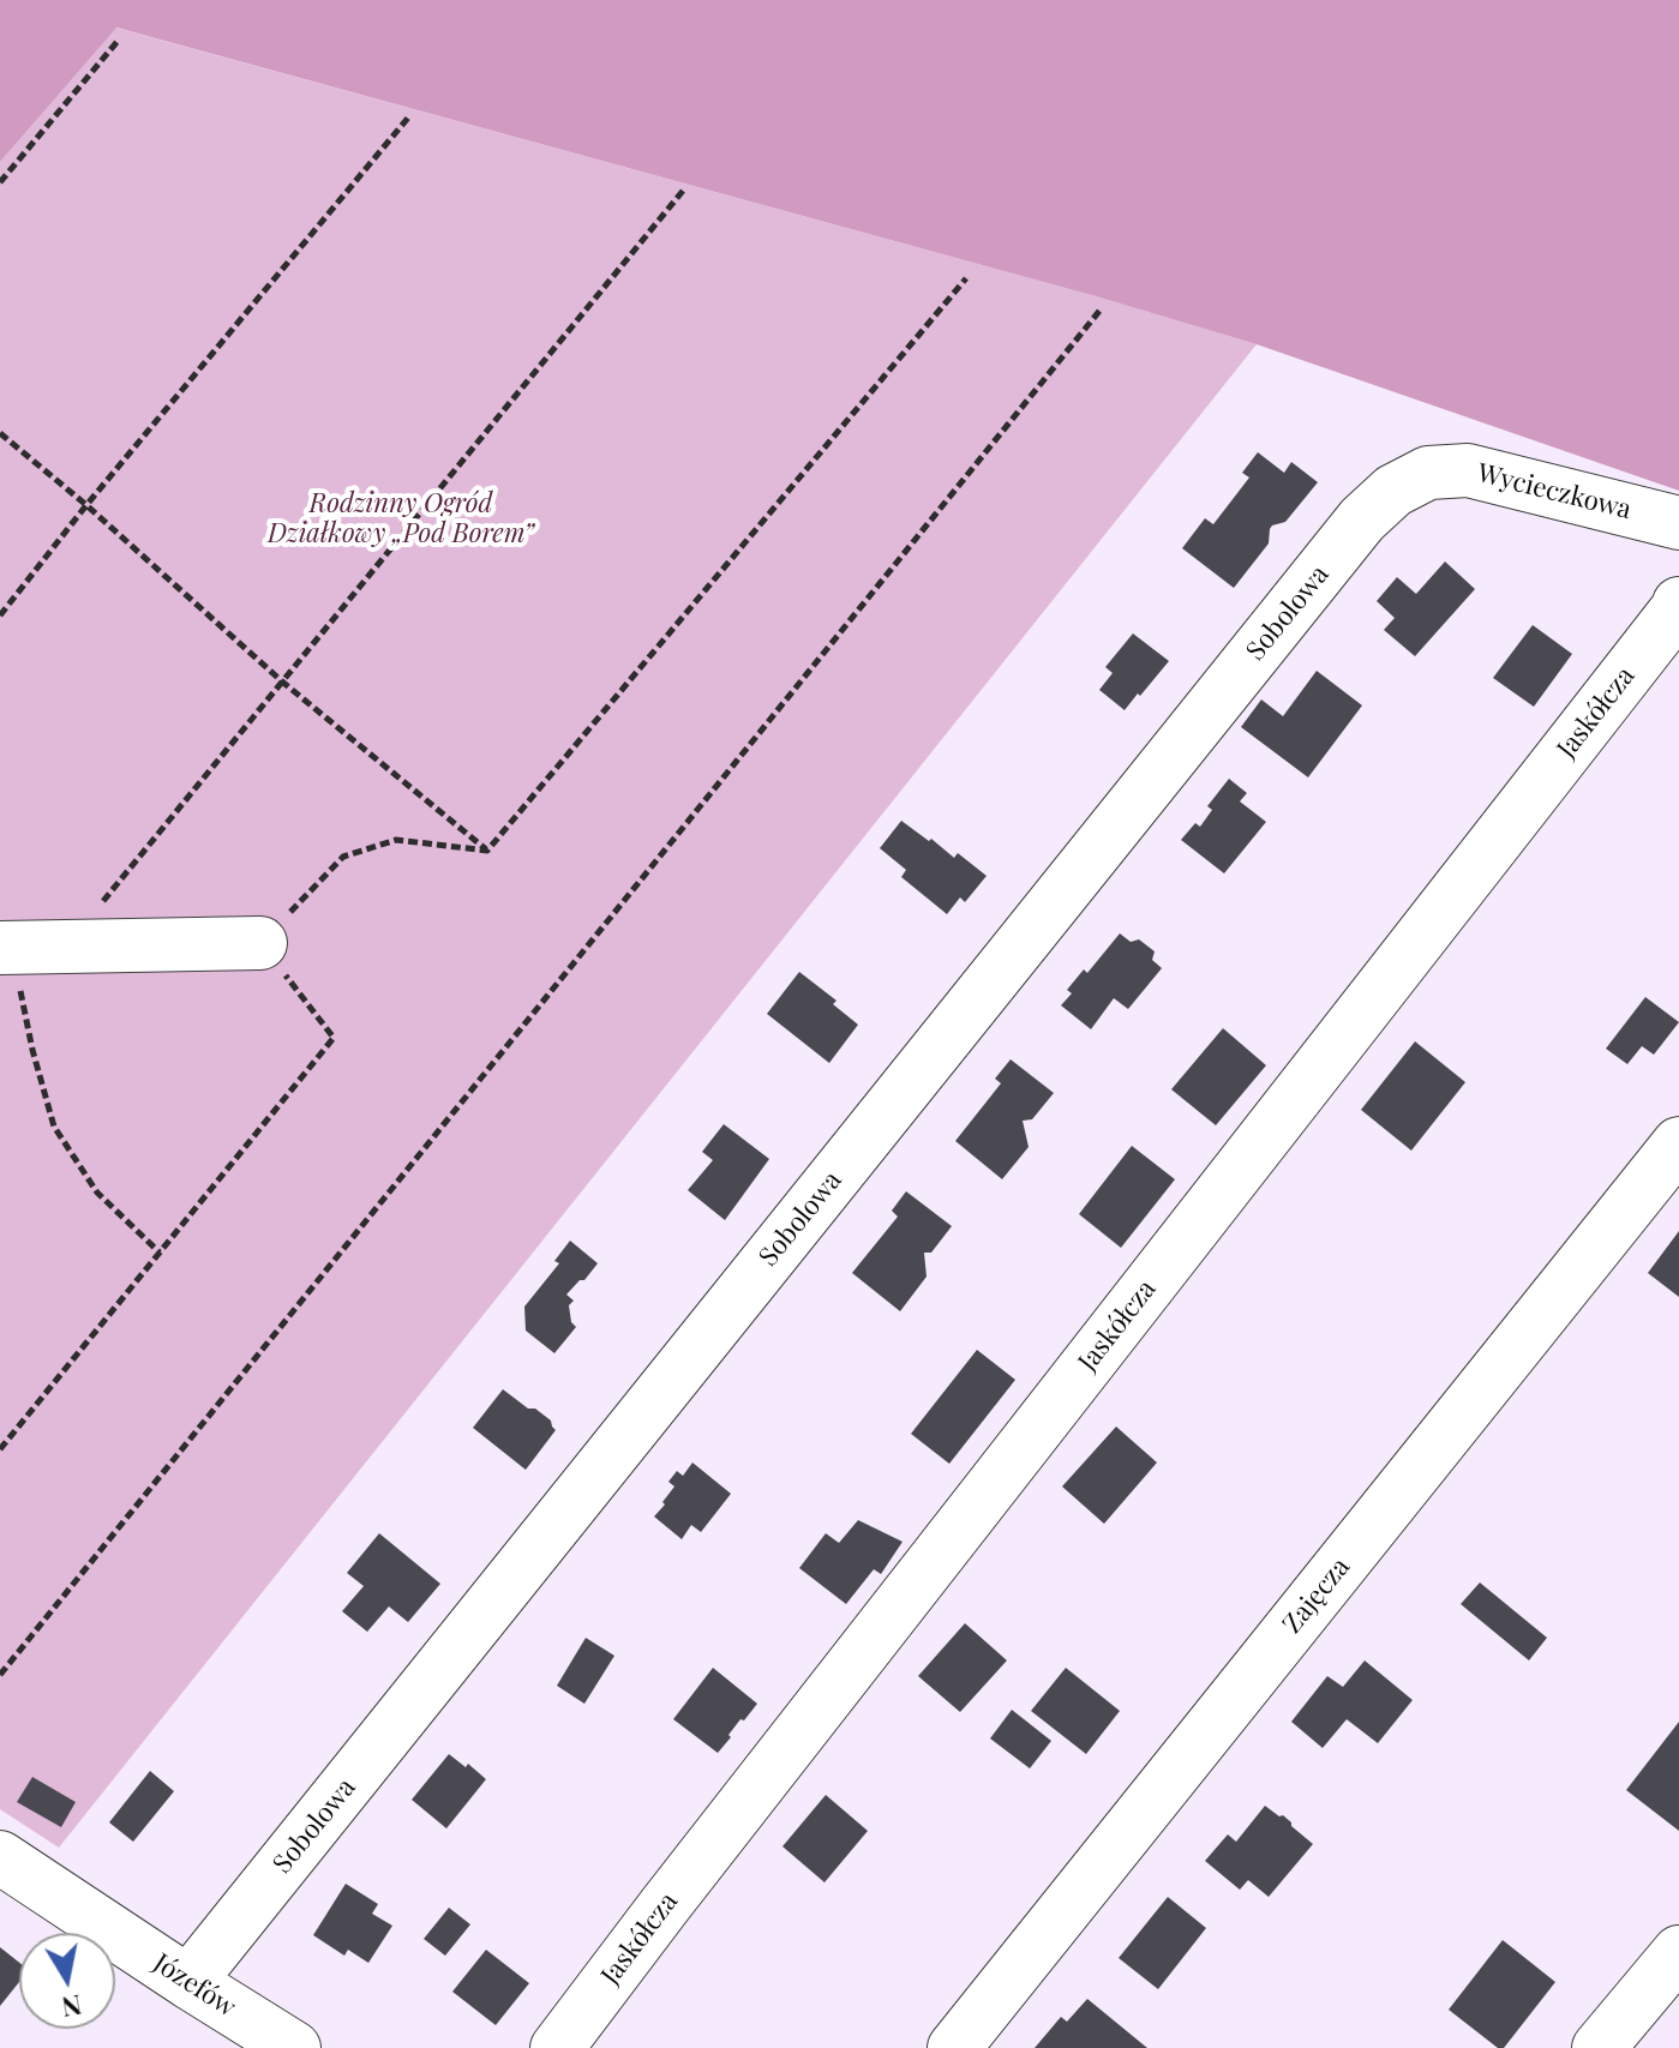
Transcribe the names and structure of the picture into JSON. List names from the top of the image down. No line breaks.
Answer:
{"streets":{"street":["Wycieczkowa","Sobolowa","Jaskółcza","Zajęcza","Józefów"]},"crossings":[["Wycieczkowa","Sobolowa"],["Sobolowa","Józefów"]],"parks":["Rodzinny Ogród Działkowy „Pod Borem”"],"north":"bottom"}
